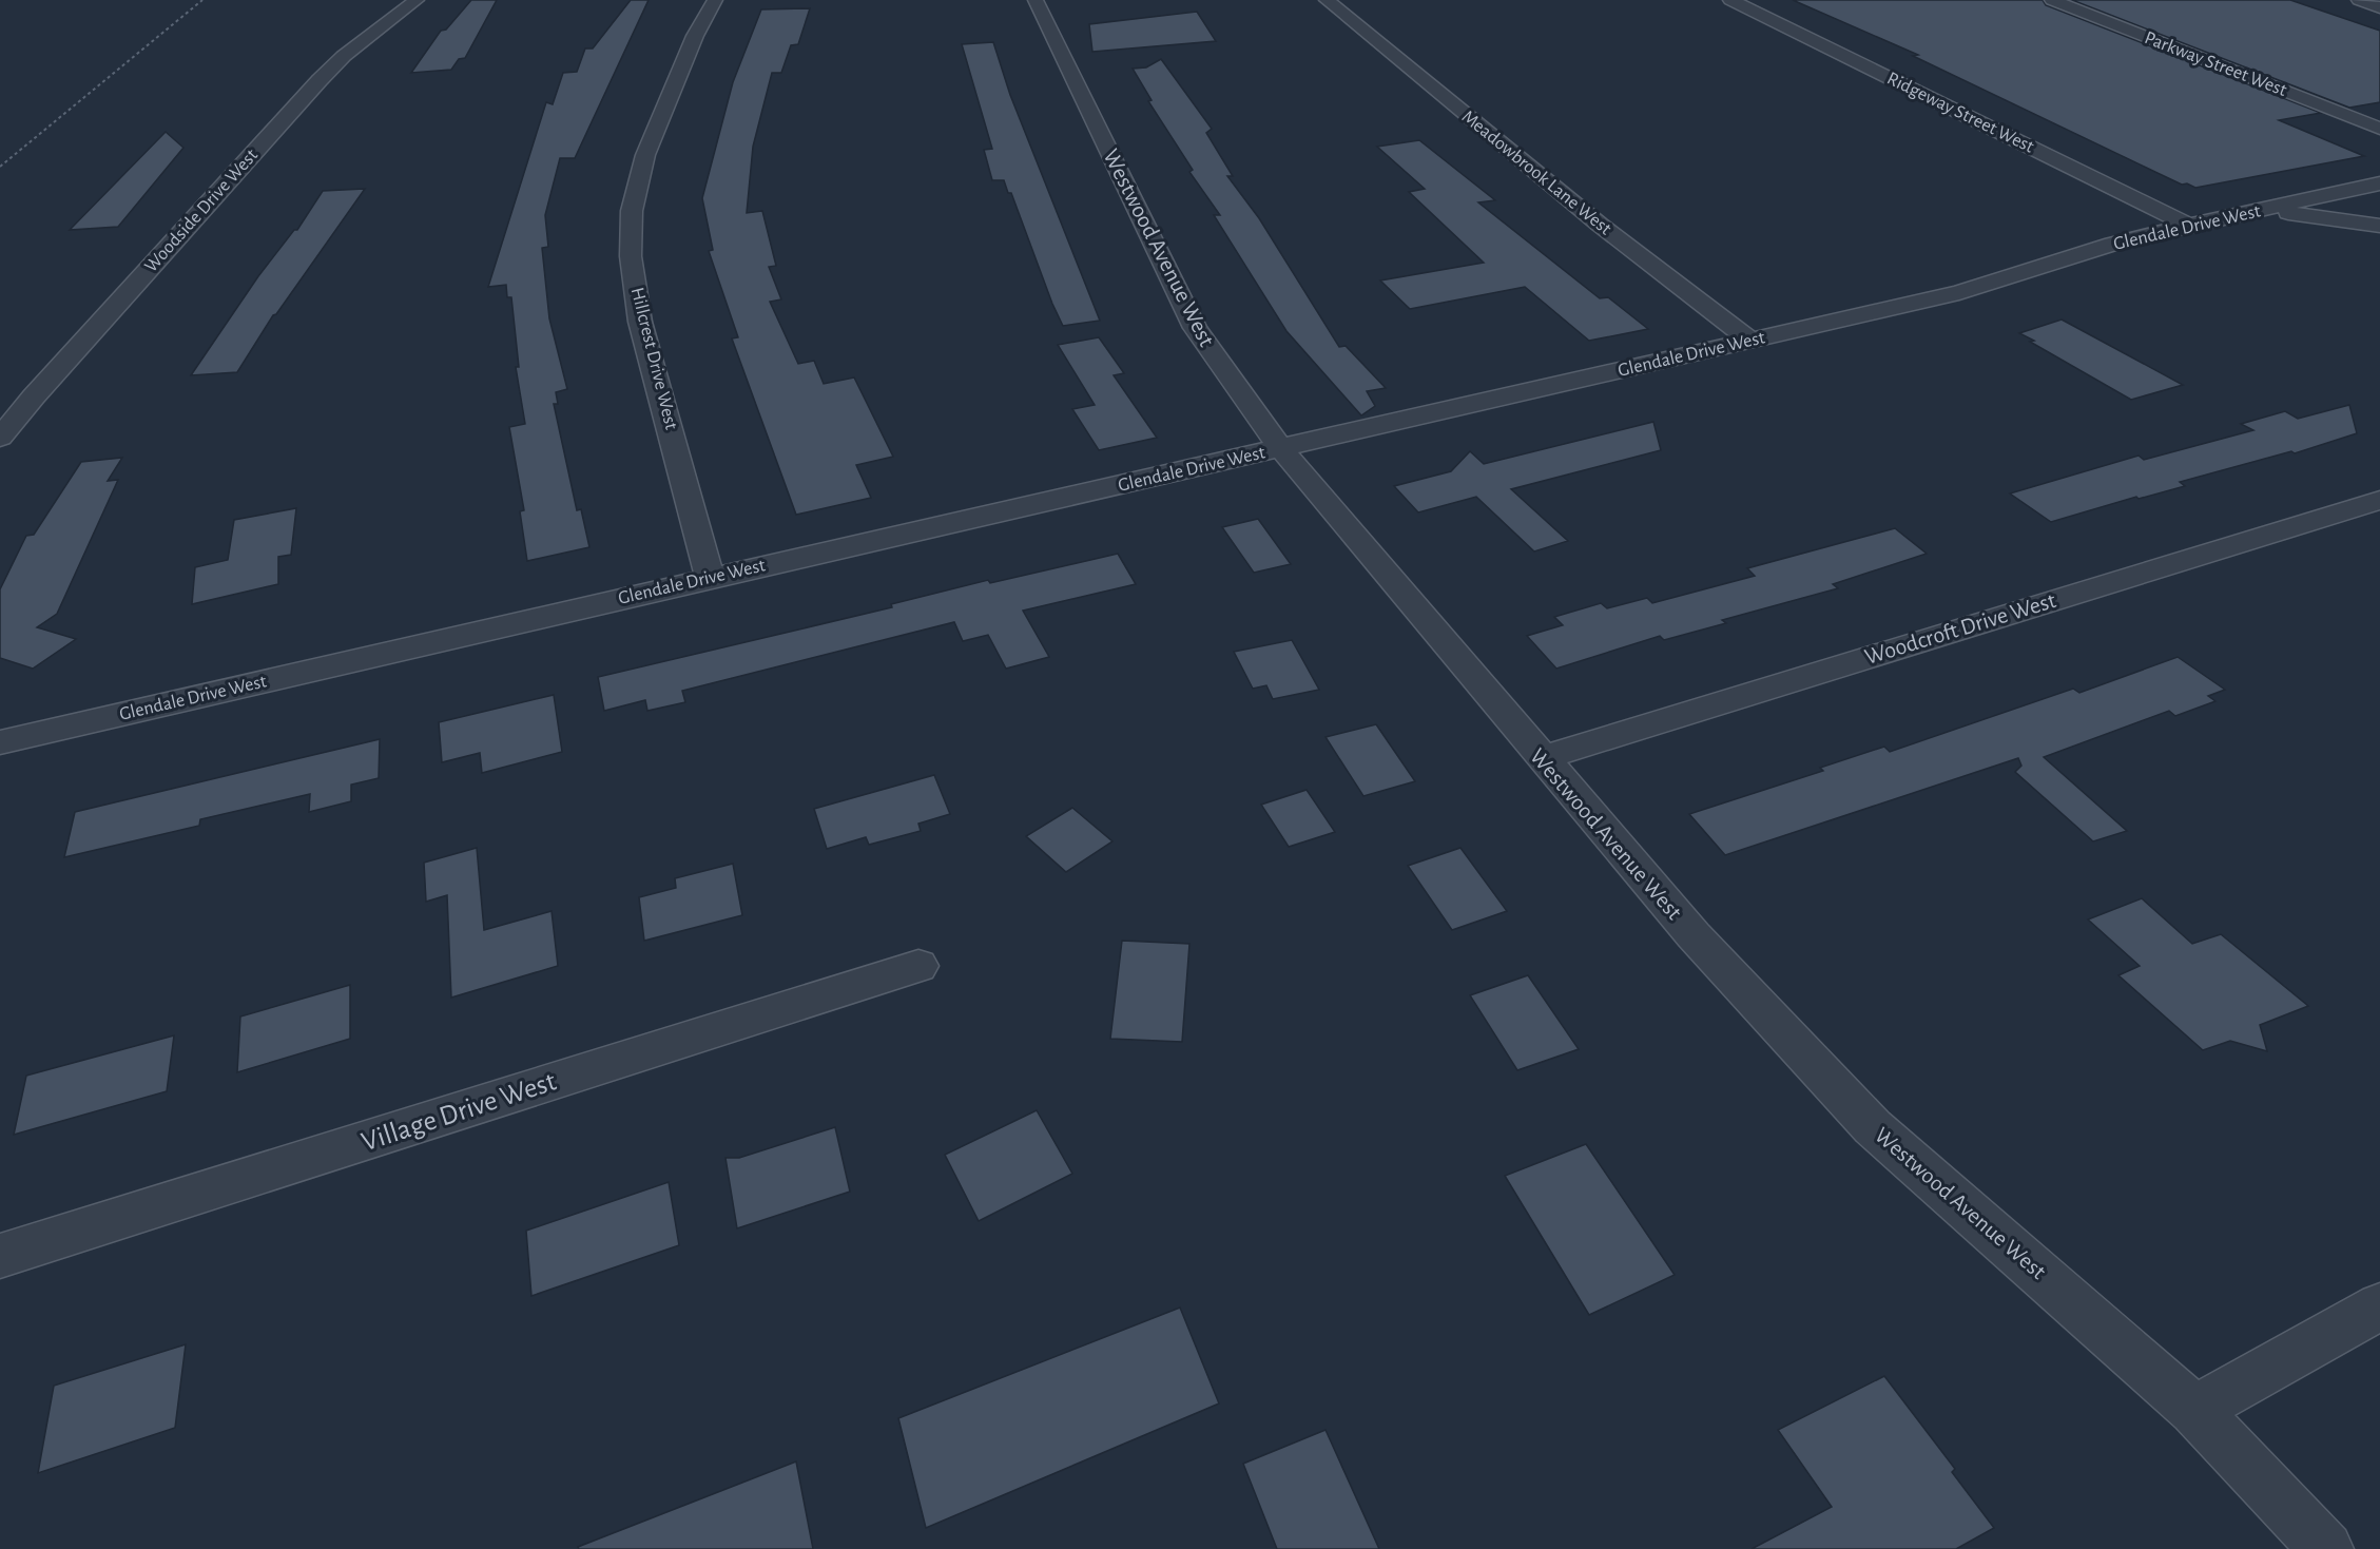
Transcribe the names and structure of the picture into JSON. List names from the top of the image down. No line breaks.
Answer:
{"streets":{"street":["Parkway Street West","Ridgeway Street West","Meadowbrook Lane West","Woodside Drive West","Glendale Drive West","Westwood Avenue West","Hillcrest Drive West","Woodcroft Drive West","Village Drive West"]},"crossings":[["Ridgeway Street West","Glendale Drive West"],["Meadowbrook Lane West","Glendale Drive West"],["Glendale Drive West","Westwood Avenue West"],["Glendale Drive West","Hillcrest Drive West"],["Westwood Avenue West","Woodcroft Drive West"]]}
